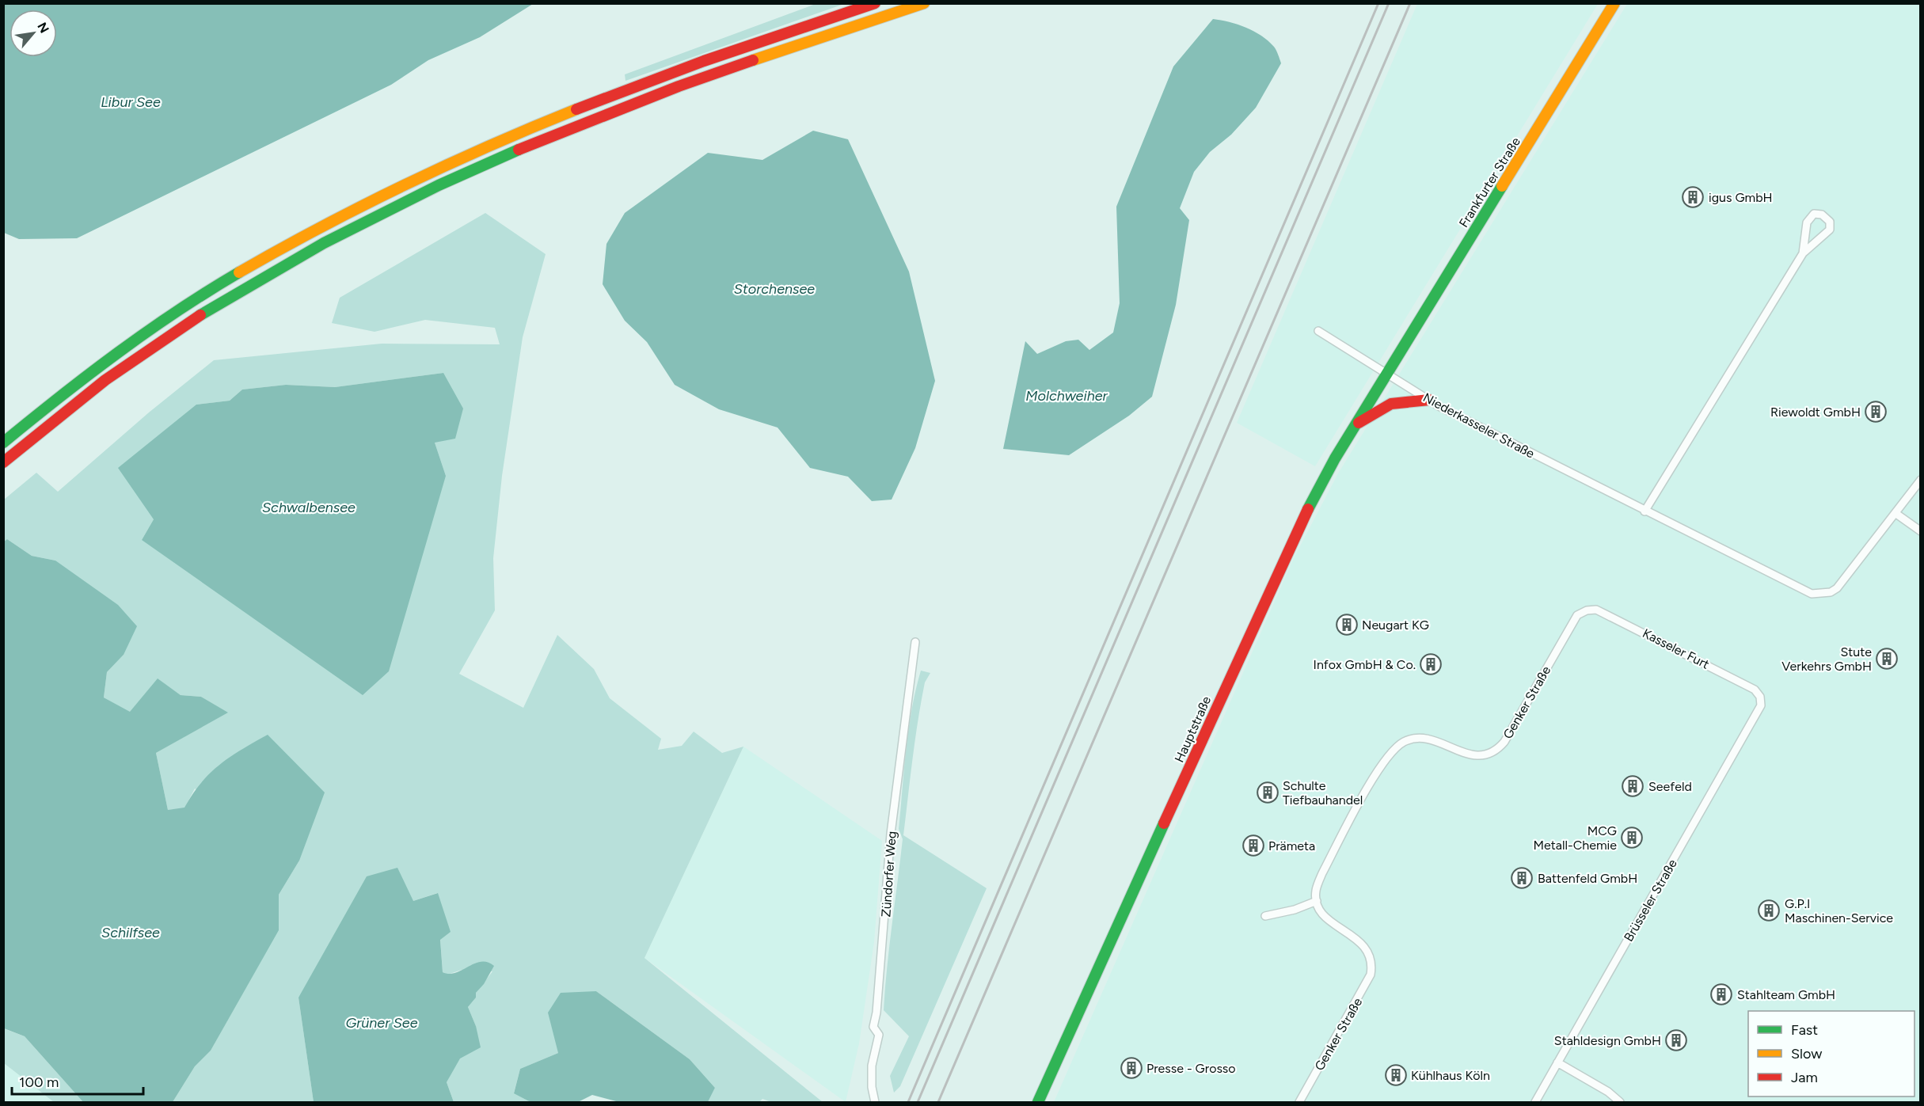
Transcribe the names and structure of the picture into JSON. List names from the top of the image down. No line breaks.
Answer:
{"streets":{"main road":["Frankfurter Straße","Hauptstraße"],"street":["Niederkasseler Straße","Kasseler Furt","Genker Straße","Zündorfer Weg","Brüsseler Straße"]},"crossings":[["Frankfurter Straße","Niederkasseler Straße"],["Frankfurter Straße","Hauptstraße"],["Niederkasseler Straße","Hauptstraße"],["Kasseler Furt","Genker Straße"],["Kasseler Furt","Brüsseler Straße"]],"water":["Libur See","Storchensee","Molchweiher","Schwalbensee","Schilfsee","Grüner See"],"places":{"building":["igus GmbH","Riewoldt GmbH","Neugart KG","Stute Verkehrs GmbH","Infox GmbH & Co.","Seefeld","Schulte Tiefbauhandel","MCG Metall-Chemie","Prämeta","Battenfeld GmbH","G.P.I Maschinen-Service","Stahlteam GmbH","Stahldesign GmbH","Presse - Grosso","Kühlhaus Köln"]},"legend":["Fast","Slow","Jam"],"scale_bar":"100 m","north":"top right"}
